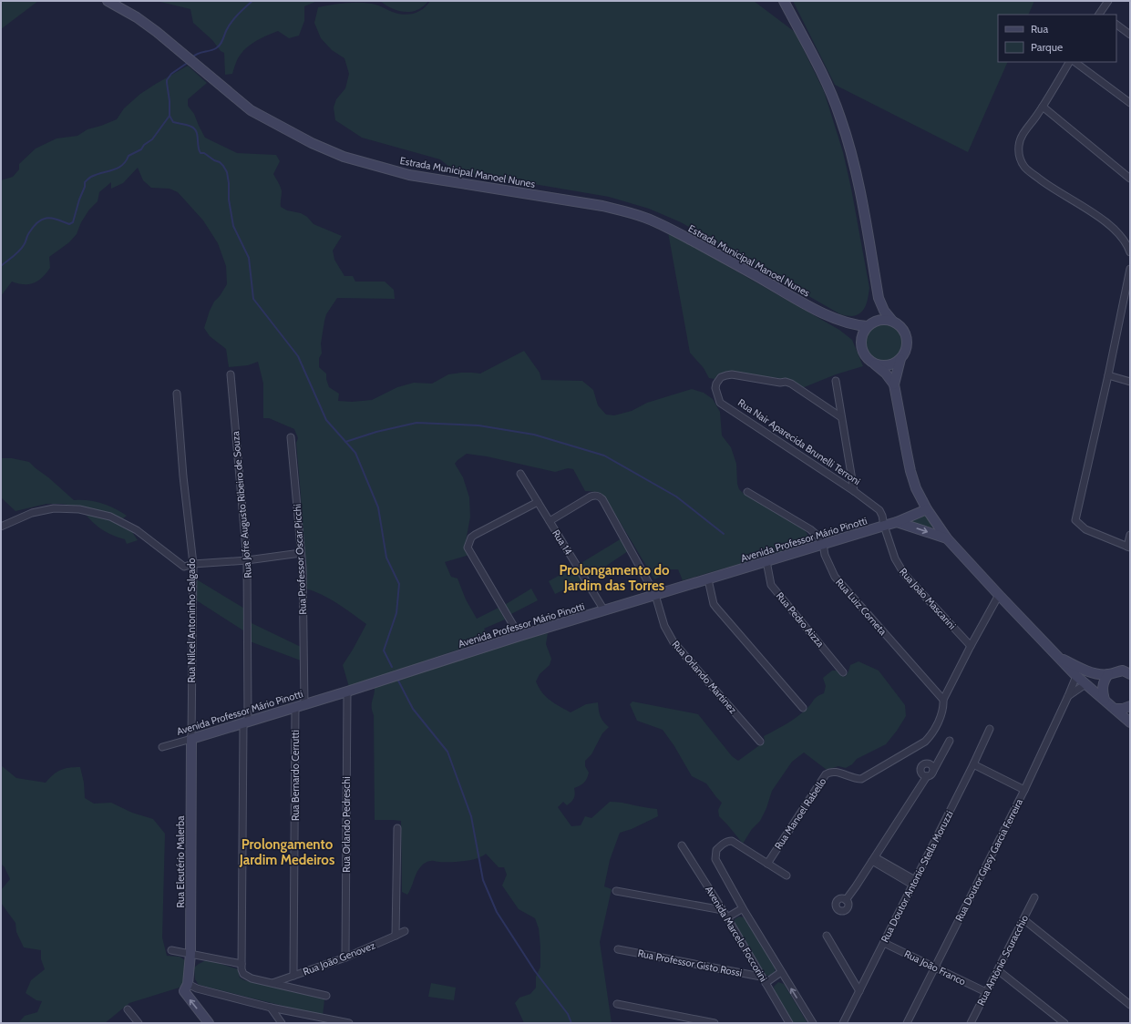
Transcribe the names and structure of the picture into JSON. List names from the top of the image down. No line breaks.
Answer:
{"streets":{"main road":["Estrada Municipal Manoel Nunes","Avenida Professor Mário Pinotti","Rua Eleutério Malerba"],"street":["Rua Nair Aparecida Brunelli Terroni","Rua Jofre Augusto Ribeiro de Souza","Rua 14","Rua Professor Oscar Picchi","Rua João Mascarini","Rua Luiz Corneta","Rua Pedro Aizza","Rua Nilcel Antoninho Salgado","Rua Orlando Martinez","Rua Bernardo Cerrutti","Rua Manoel Rabello","Rua Orlando Pedreschi","Rua Doutor Gipsy Garcia Ferreira","Rua Doutor Antonio Stella Moruzzi","Avenida Marcelo Foccorini","Rua João Genovez","Rua Antônio Scuracchio","Rua Professor Gisto Rossi","Rua João Franco"]},"crossings":[["Rua Nair Aparecida Brunelli Terroni","Avenida Professor Mário Pinotti"],["Rua Nair Aparecida Brunelli Terroni","Rua João Mascarini"],["Rua Jofre Augusto Ribeiro de Souza","Avenida Professor Mário Pinotti"],["Avenida Professor Mário Pinotti","Rua 14"],["Avenida Professor Mário Pinotti","Rua Professor Oscar Picchi"],["Avenida Professor Mário Pinotti","Rua João Mascarini"],["Avenida Professor Mário Pinotti","Rua Luiz Corneta"],["Avenida Professor Mário Pinotti","Rua Pedro Aizza"],["Avenida Professor Mário Pinotti","Rua Nilcel Antoninho Salgado"],["Avenida Professor Mário Pinotti","Rua Orlando Martinez"],["Avenida Professor Mário Pinotti","Rua Bernardo Cerrutti"],["Avenida Professor Mário Pinotti","Rua Orlando Pedreschi"],["Avenida Professor Mário Pinotti","Rua Eleutério Malerba"],["Rua 14","Rua Orlando Martinez"],["Rua Luiz Corneta","Rua Manoel Rabello"],["Rua Nilcel Antoninho Salgado","Rua Eleutério Malerba"],["Rua Bernardo Cerrutti","Rua João Genovez"],["Rua Manoel Rabello","Avenida Marcelo Foccorini"],["Rua Orlando Pedreschi","Rua João Genovez"],["Rua Doutor Gipsy Garcia Ferreira","Rua João Franco"],["Rua Doutor Antonio Stella Moruzzi","Rua João Franco"],["Avenida Marcelo Foccorini","Rua Professor Gisto Rossi"],["Rua Antônio Scuracchio","Rua João Franco"]],"districts":["Prolongamento do Jardim das Torres","Prolongamento Jardim Medeiros"],"legend":["Rua","Parque"]}
